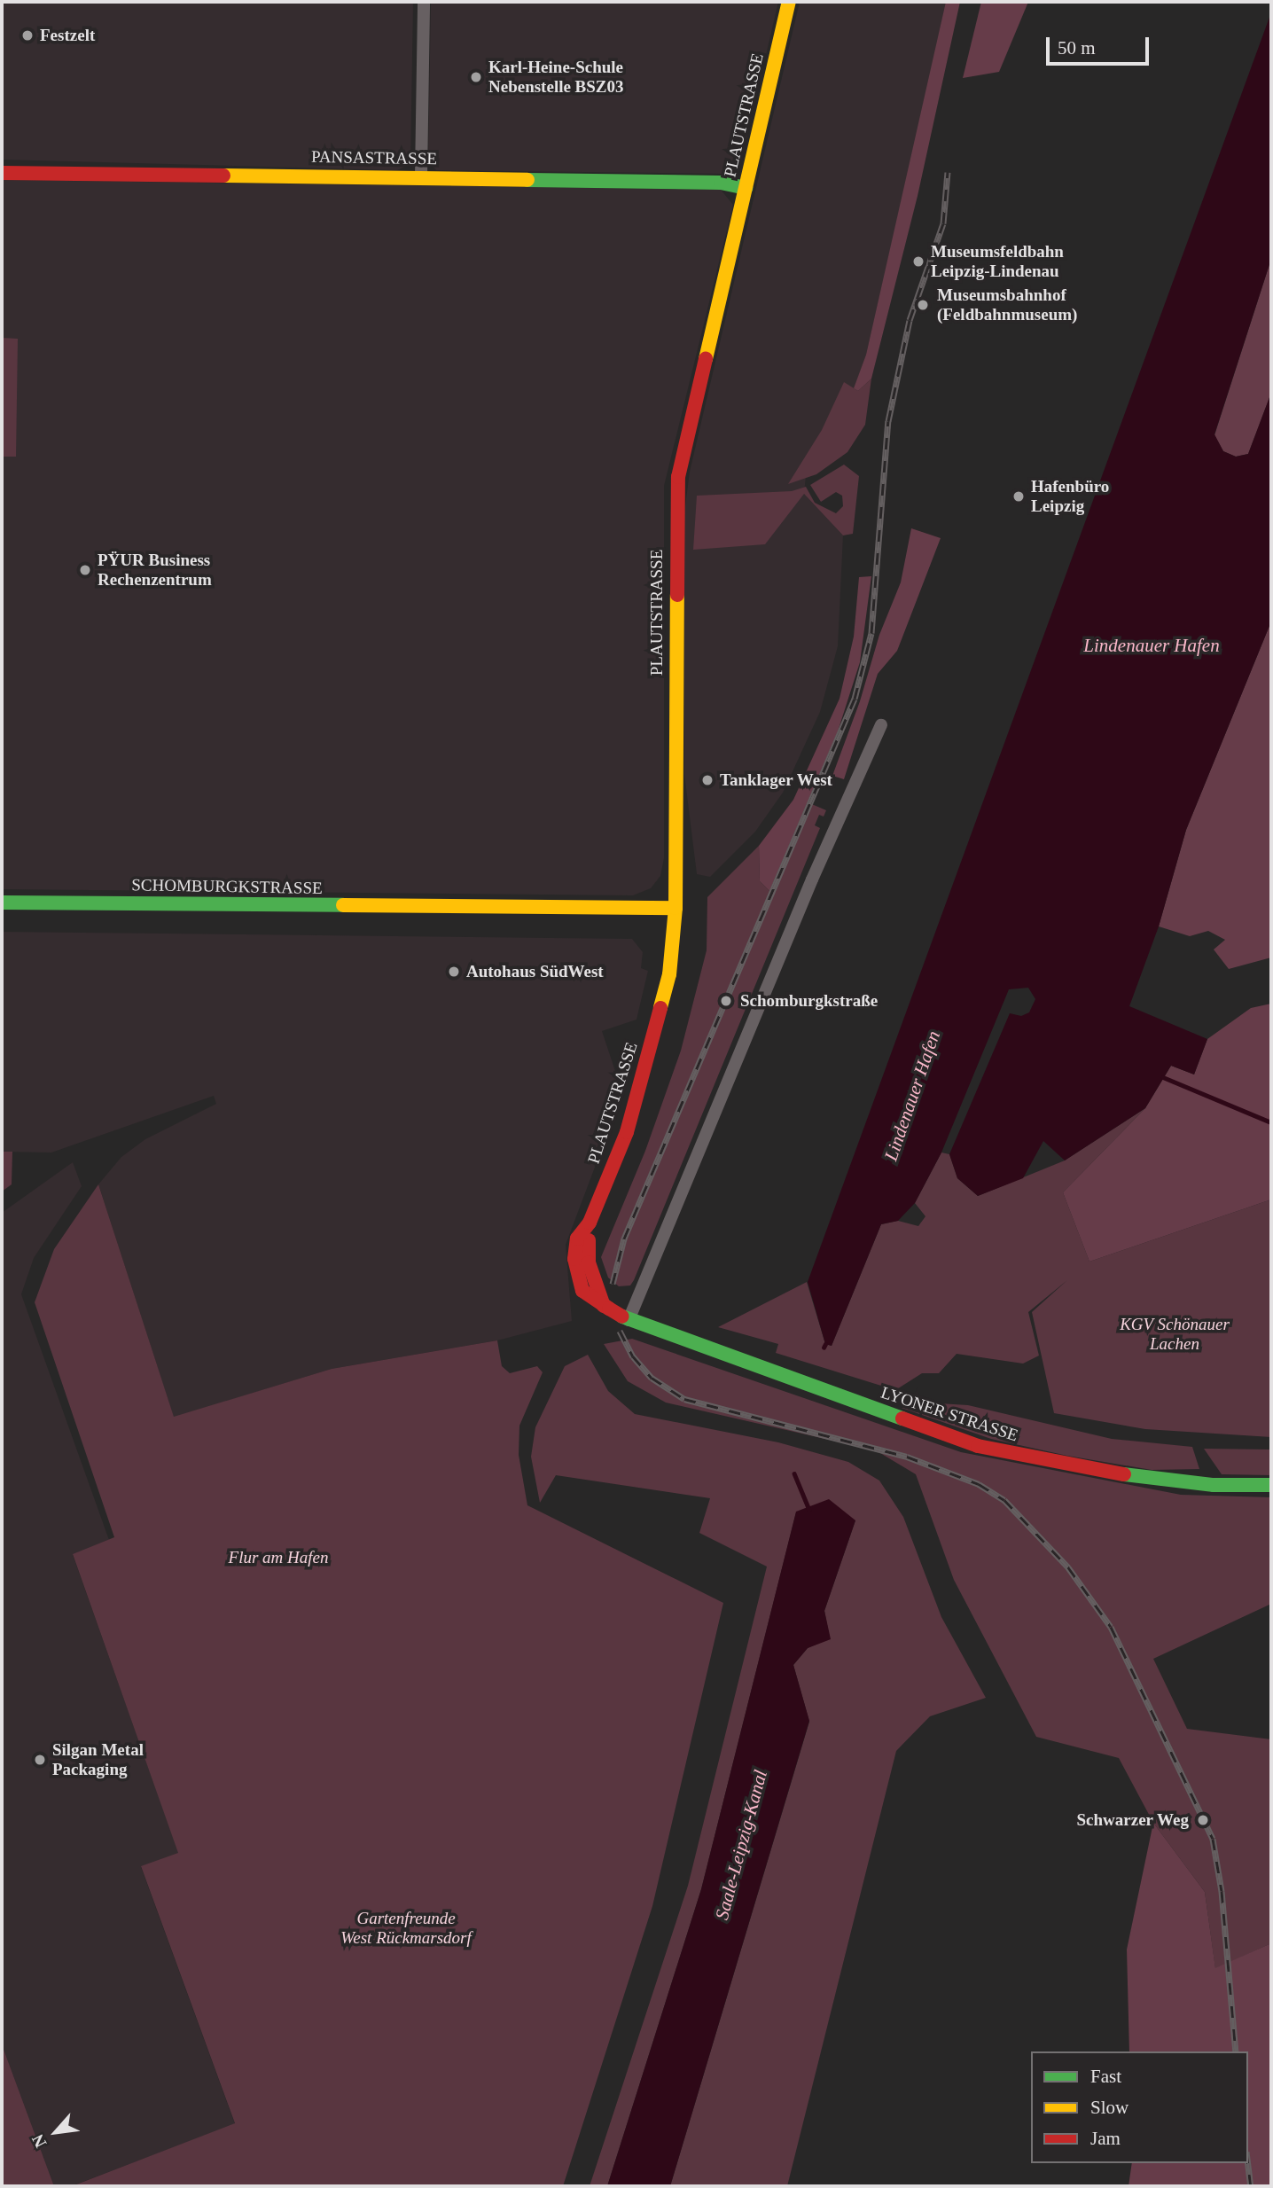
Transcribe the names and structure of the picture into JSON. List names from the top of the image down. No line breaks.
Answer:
{"streets":{"main road":["PLAUTSTRASSE","PANSASTRASSE","SCHOMBURGKSTRASSE","LYONER STRASSE"]},"crossings":[["PLAUTSTRASSE","PANSASTRASSE"],["PLAUTSTRASSE","SCHOMBURGKSTRASSE"],["PLAUTSTRASSE","LYONER STRASSE"]],"water":["Lindenauer Hafen","Saale-Leipzig-Kanal"],"parks":["KGV Schönauer Lachen","Flur am Hafen","Gartenfreunde West Rückmarsdorf"],"places":["Festzelt","Karl-Heine-Schule Nebenstelle BSZ03","Museumsfeldbahn Leipzig-Lindenau","Museumsbahnhof (Feldbahnmuseum)","Hafenbüro Leipzig","PŸUR Business Rechenzentrum","Tanklager West","Autohaus SüdWest","Schomburgkstraße","Silgan Metal Packaging","Schwarzer Weg"],"legend":["Fast","Slow","Jam"],"scale_bar":"50 m","north":"bottom left"}
